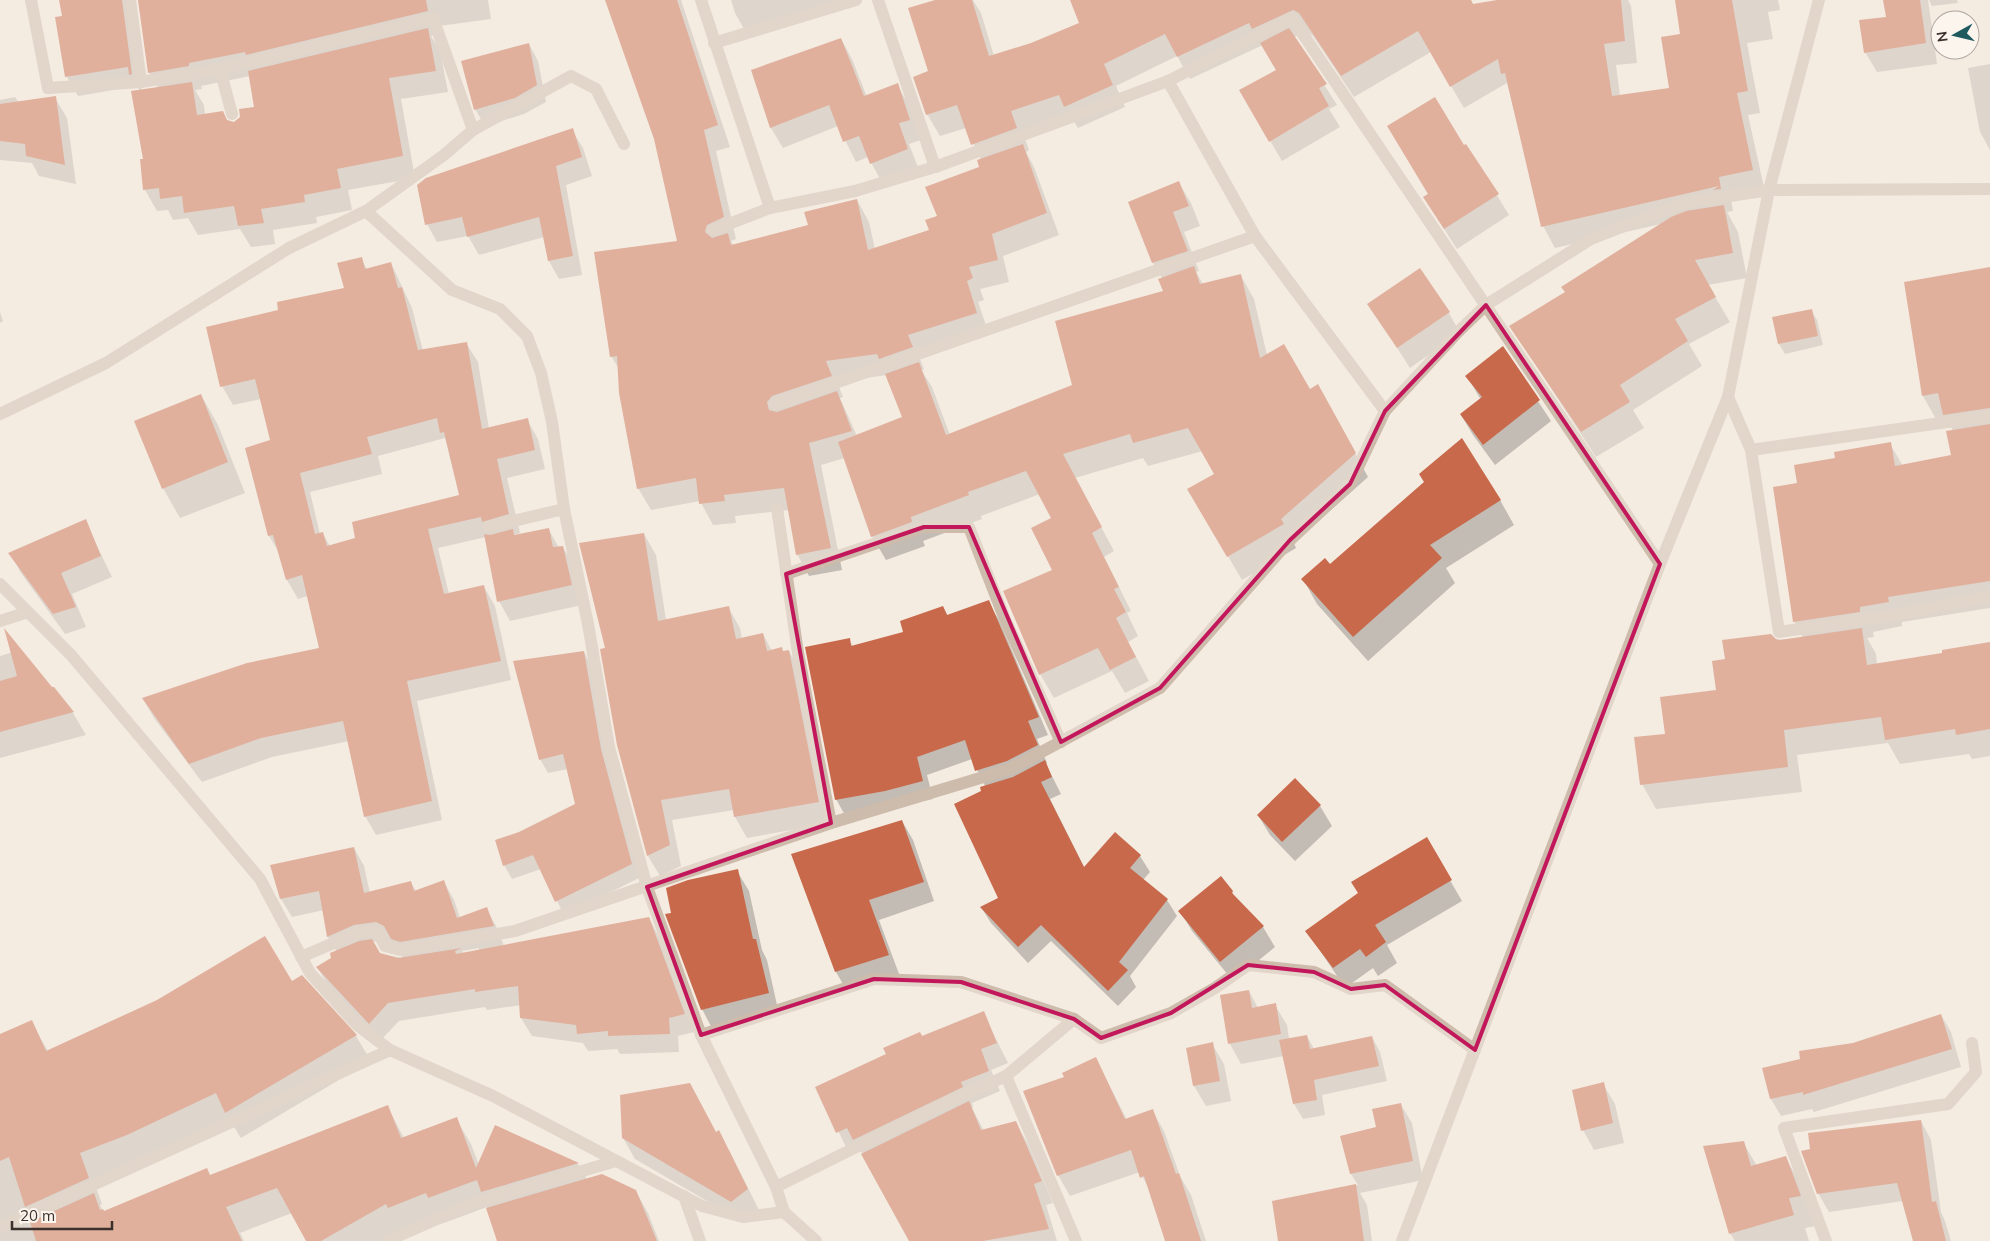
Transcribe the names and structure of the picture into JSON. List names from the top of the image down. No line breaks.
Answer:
{"scale_bar":"20 m","north":"left"}
